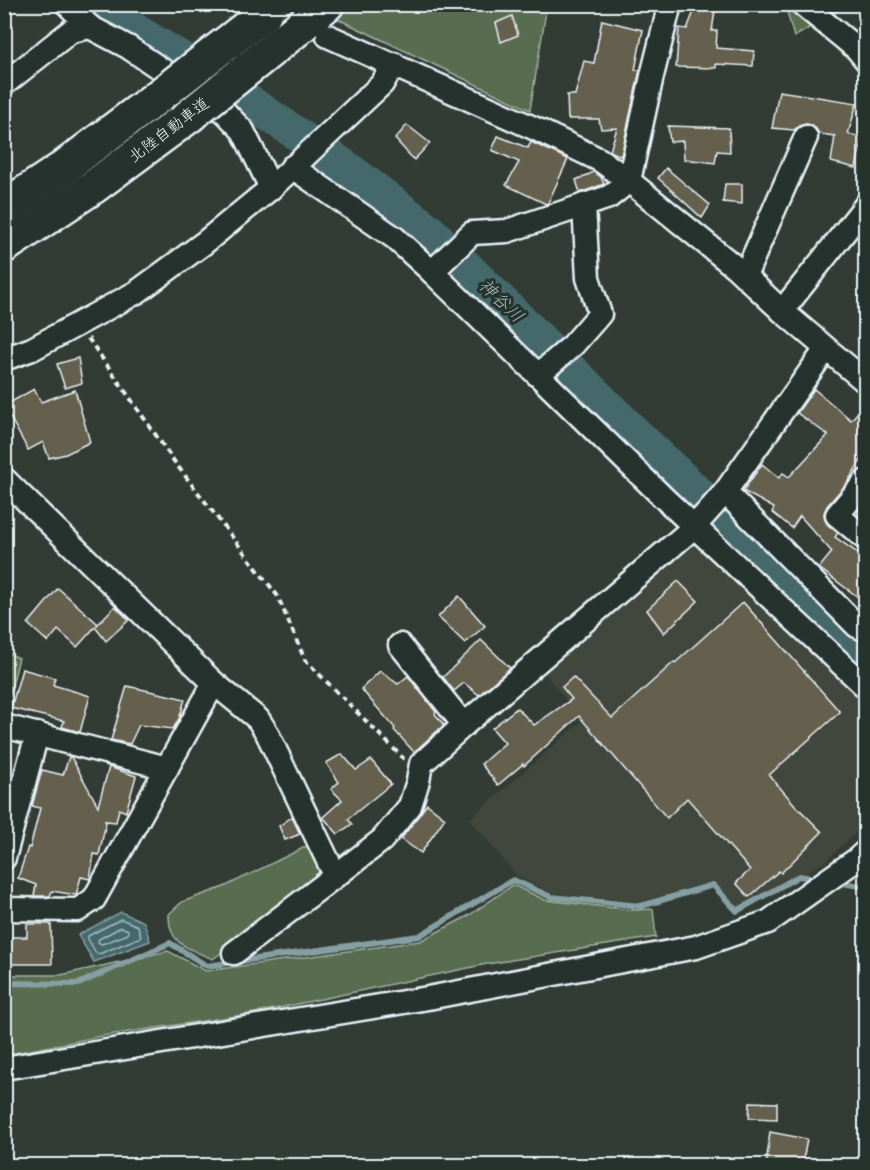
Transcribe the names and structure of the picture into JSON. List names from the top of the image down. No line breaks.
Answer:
{"streets":{"highway":["北陸自動車道"]},"water":["神谷川"]}
